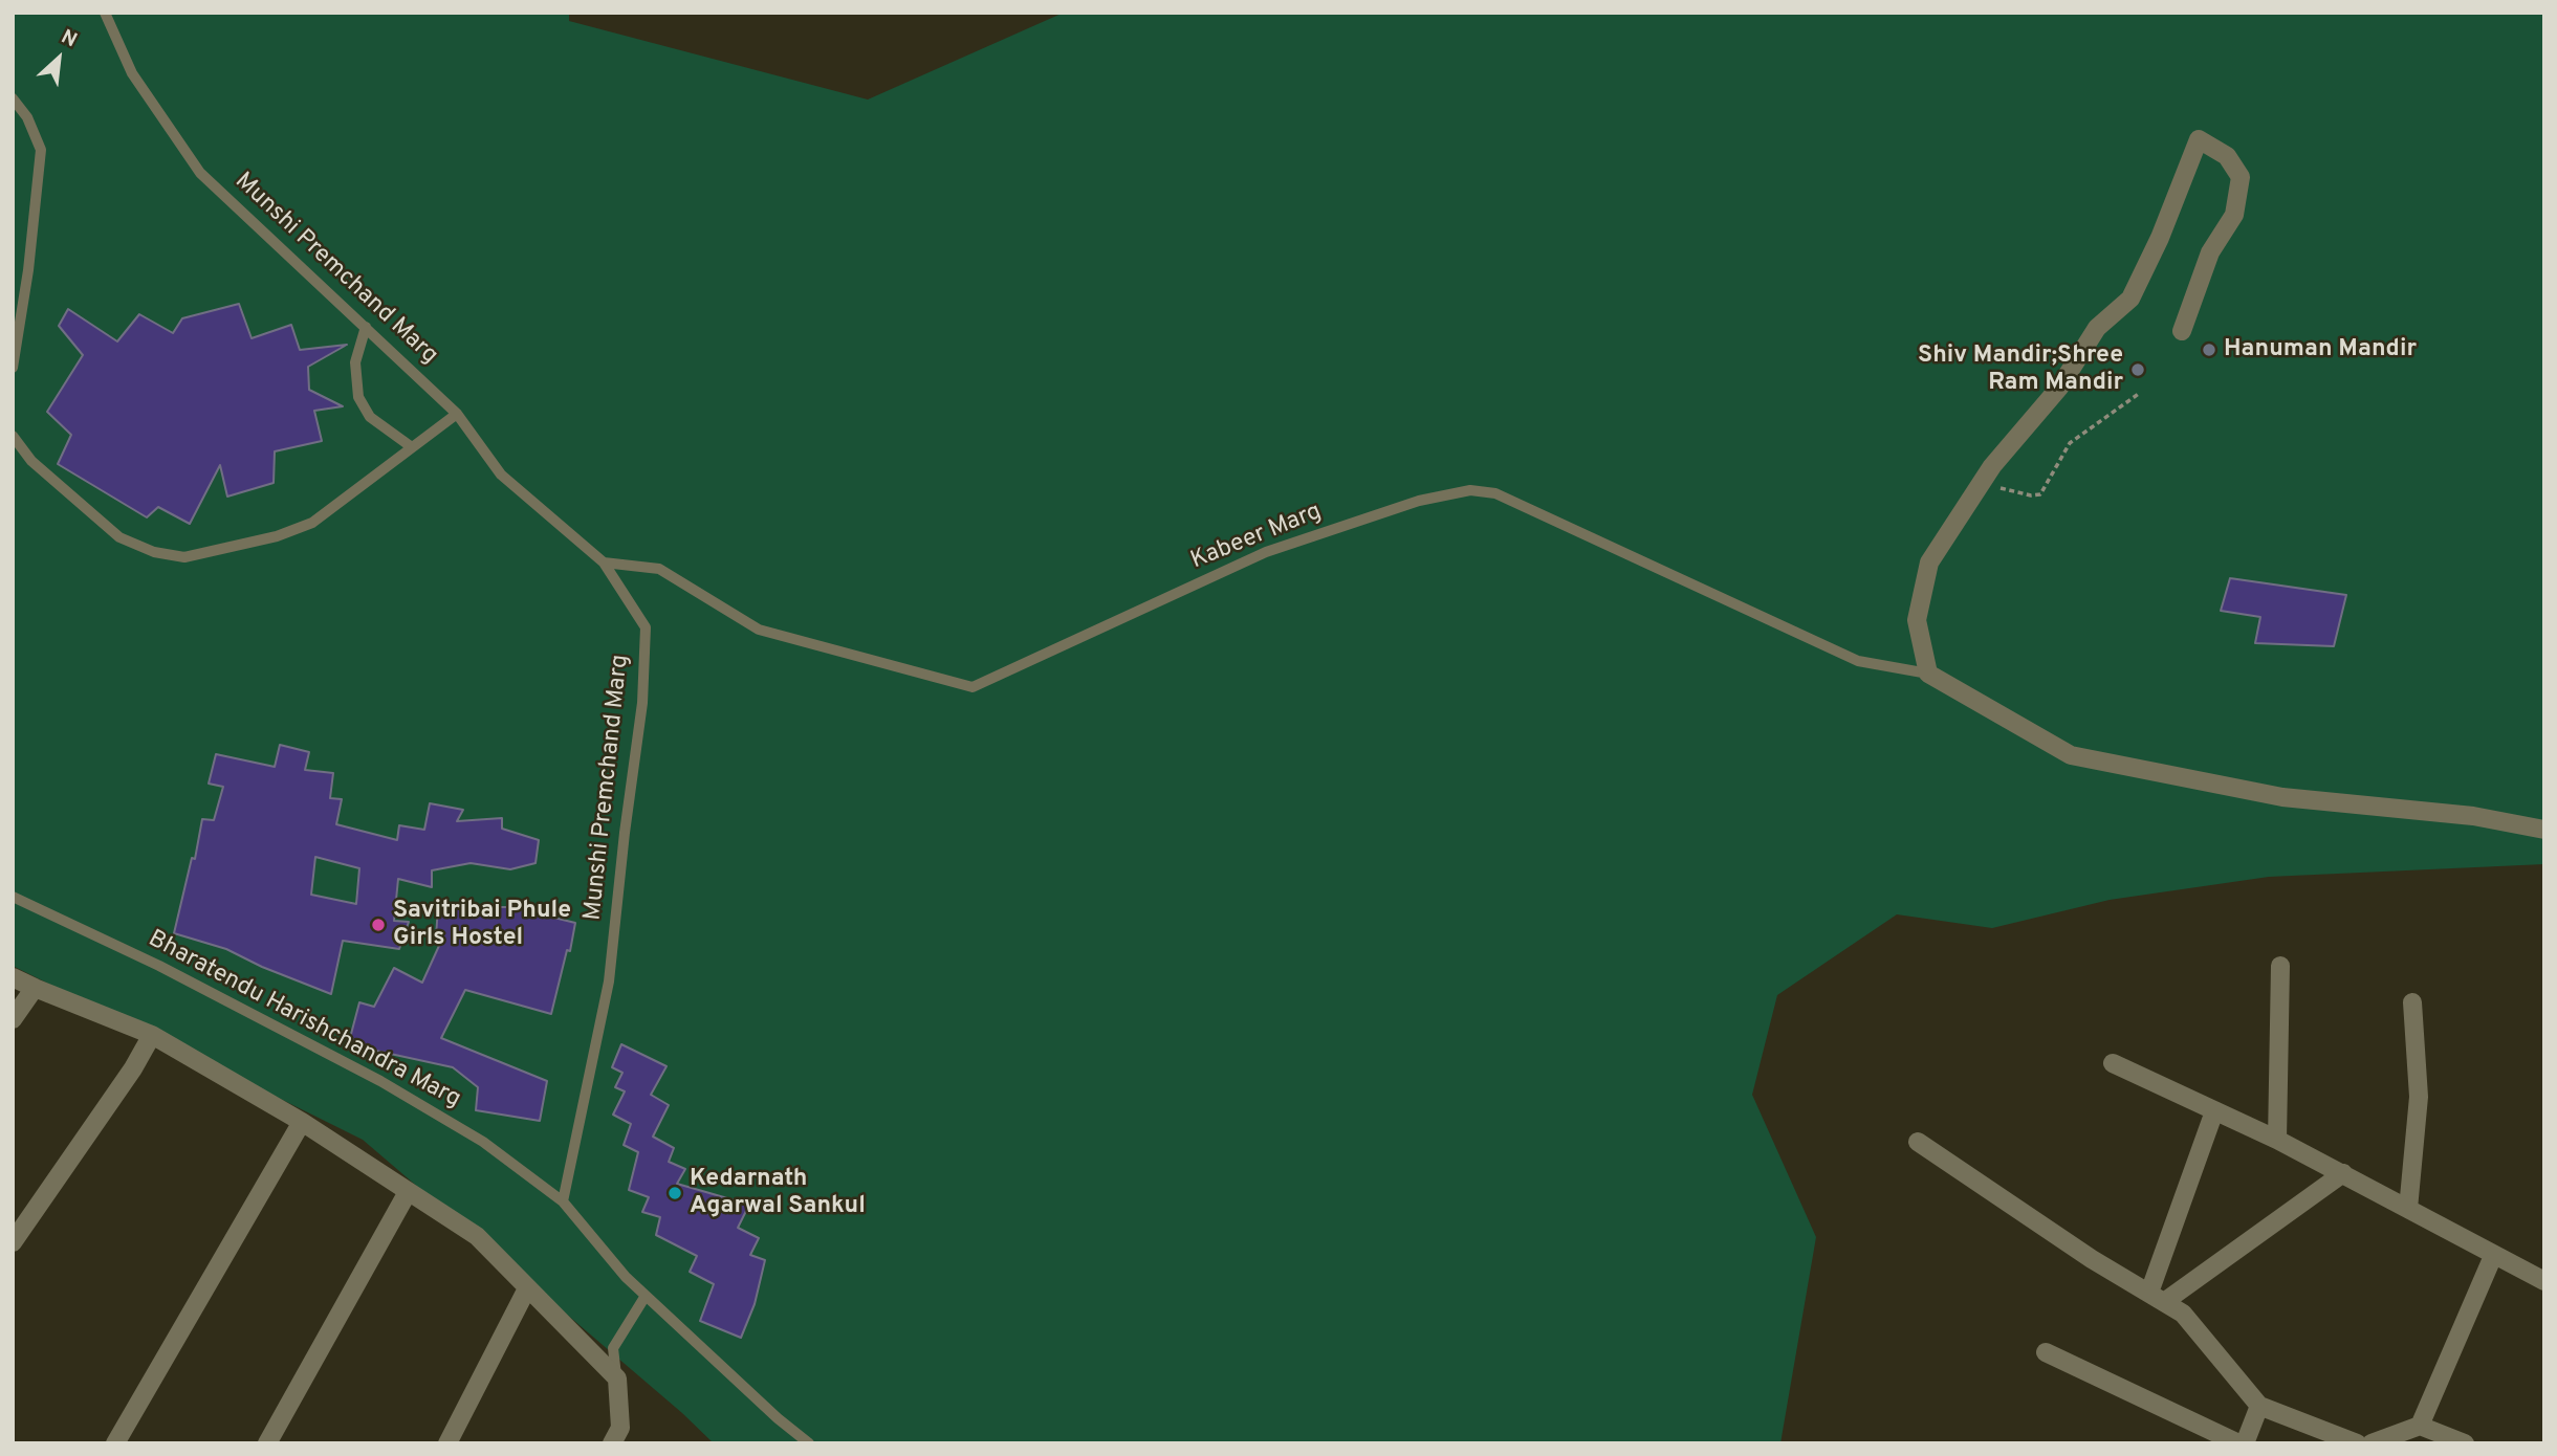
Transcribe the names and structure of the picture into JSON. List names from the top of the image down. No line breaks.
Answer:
{"streets":{"lane":["Munshi Premchand Marg","Kabeer Marg","Bharatendu Harishchandra Marg"]},"crossings":[["Munshi Premchand Marg","Kabeer Marg"],["Munshi Premchand Marg","Bharatendu Harishchandra Marg"]],"places":["Hanuman Mandir","Shiv Mandir;Shree Ram Mandir","Savitribai Phule Girls Hostel","Kedarnath Agarwal Sankul"],"north":"top right"}
